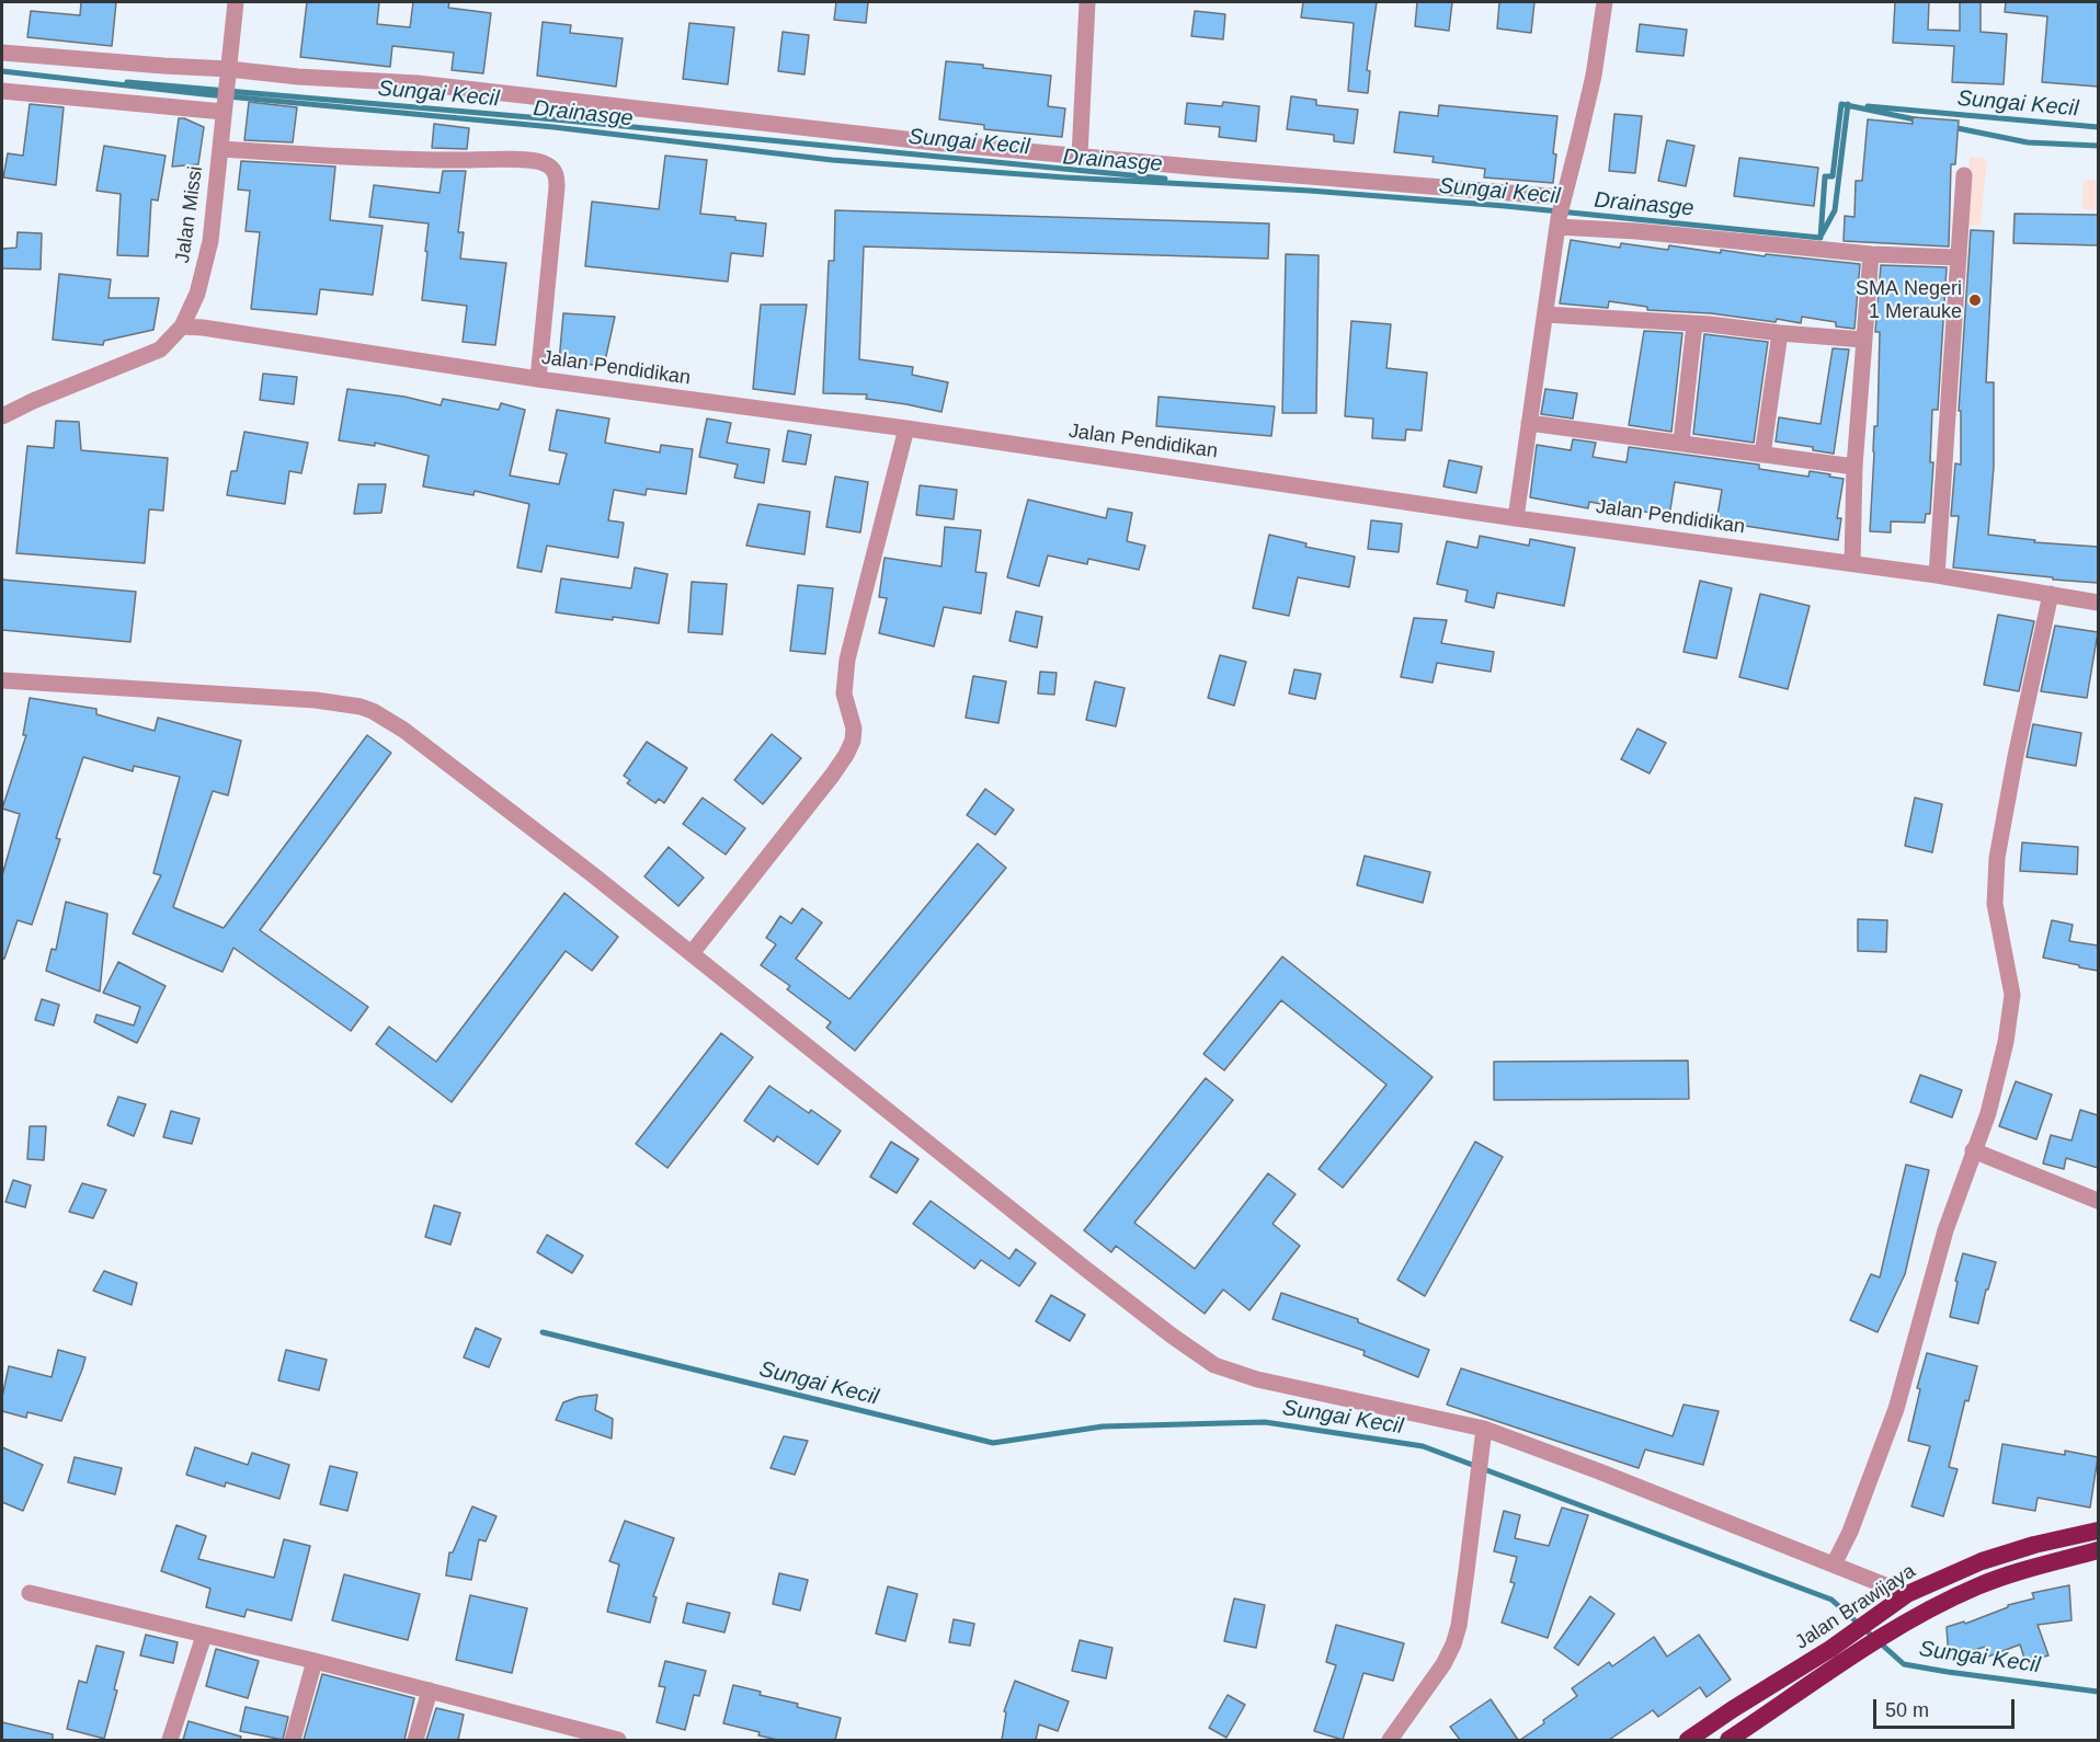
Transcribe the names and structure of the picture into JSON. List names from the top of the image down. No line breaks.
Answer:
{"streets":{"highway":["Jalan Brawijaya"],"street":["Jalan Missi","Jalan Pendidikan"]},"crossings":[["Jalan Missi","Jalan Pendidikan"]],"water":["Sungai Kecil","Drainasge"],"places":["SMA Negeri 1 Merauke"],"scale_bar":"50 m"}
